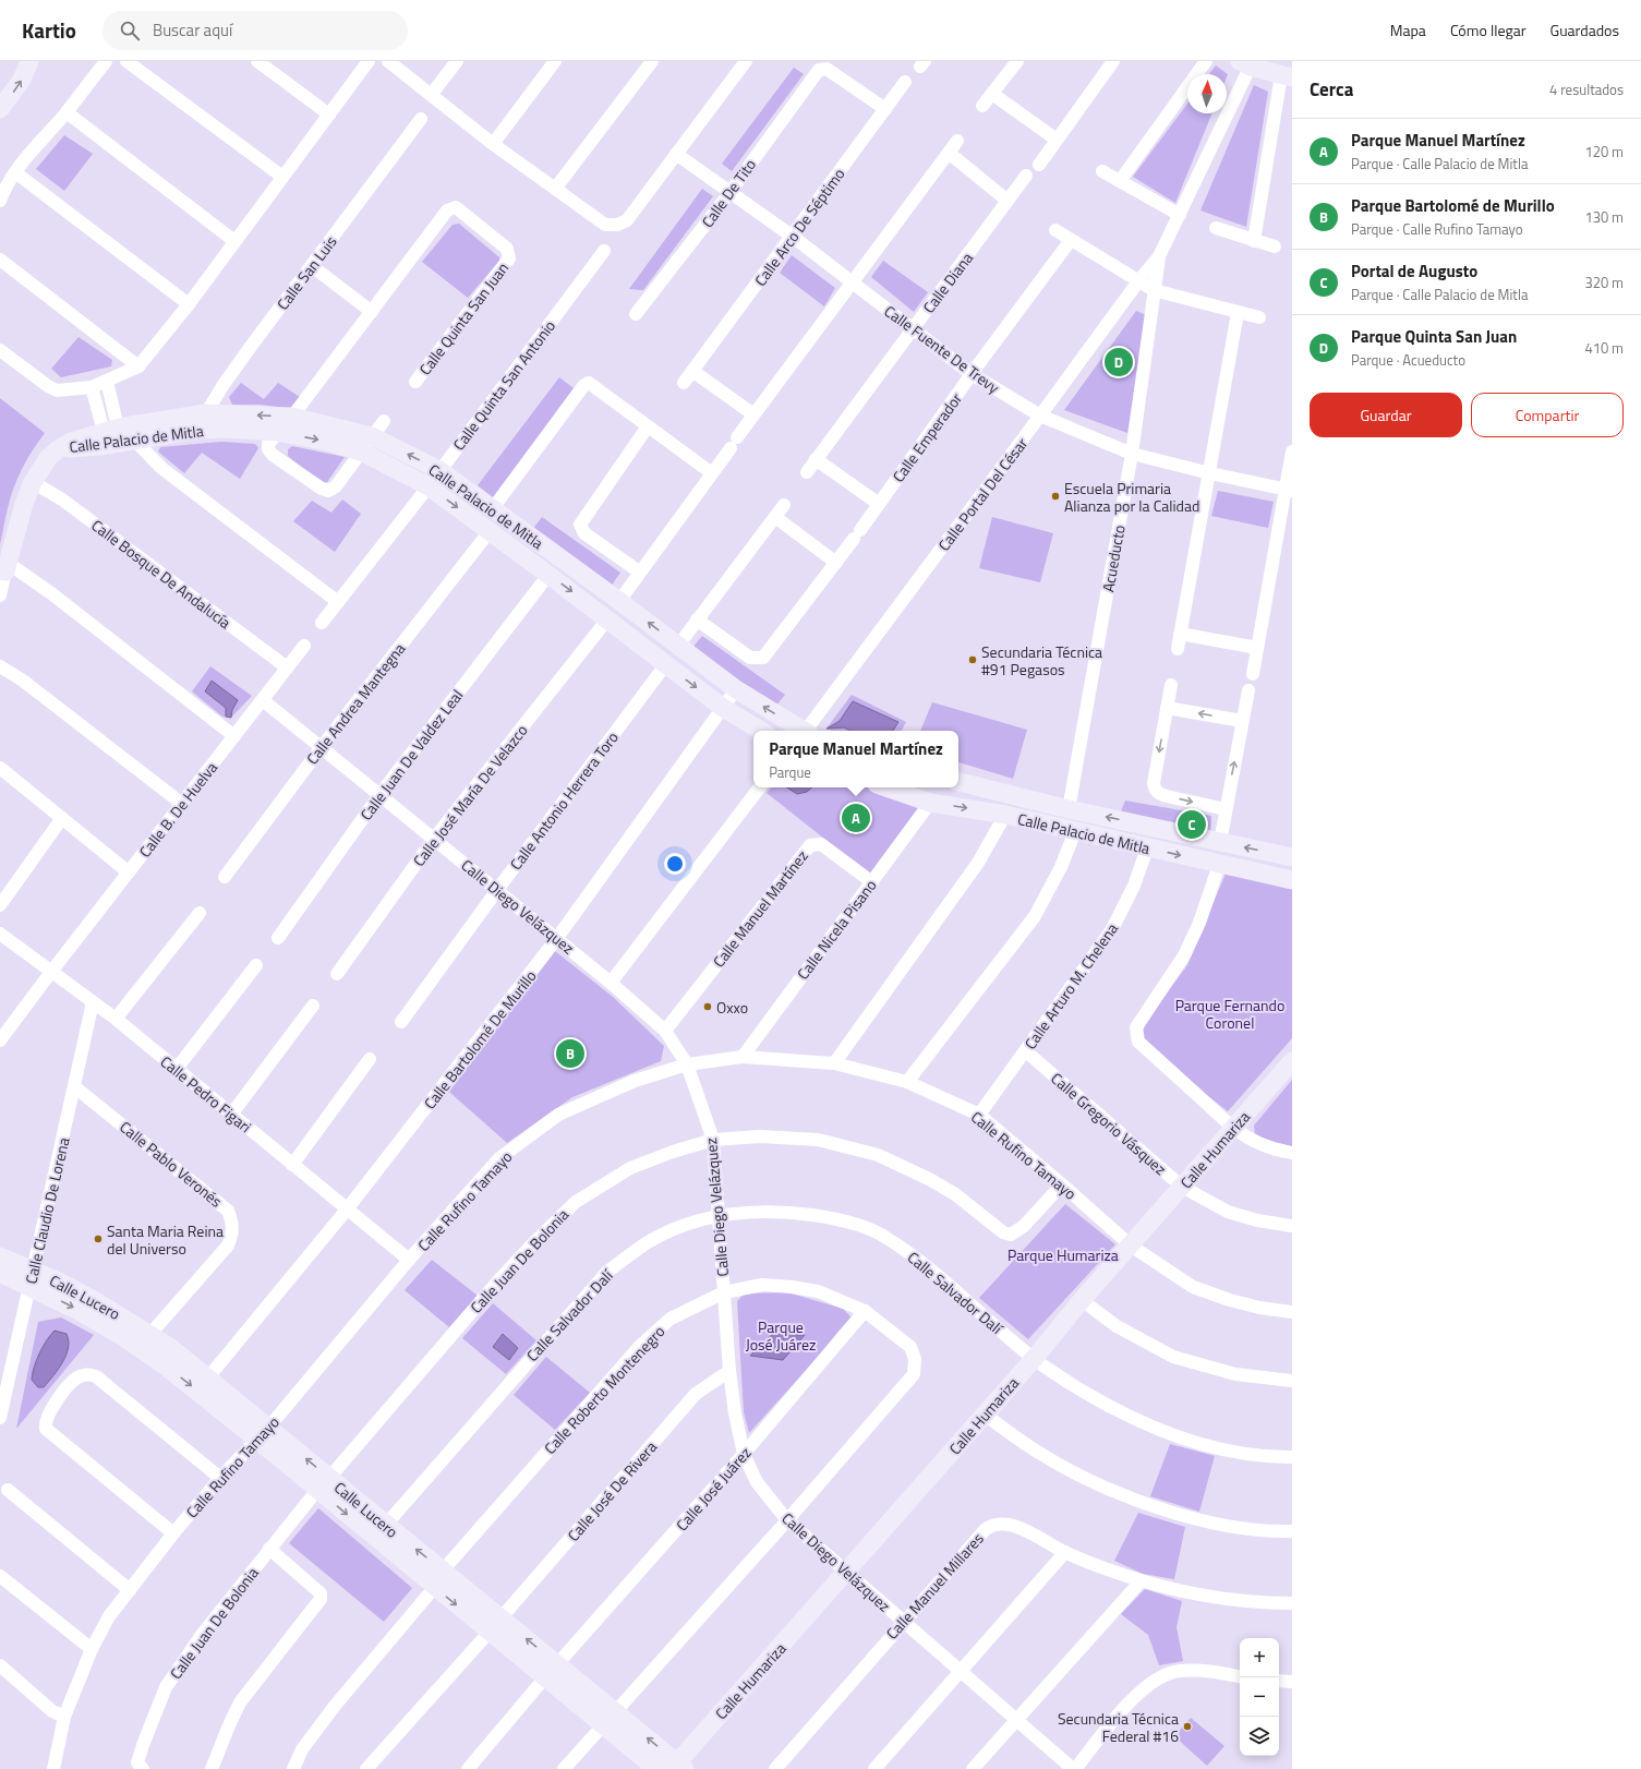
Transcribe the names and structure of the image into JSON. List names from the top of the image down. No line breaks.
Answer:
{"streets":{"main road":["Calle Palacio de Mitla","Calle Humariza","Calle Lucero"],"street":["Calle De Tito","Calle Arco De Séptimo","Calle San Luis","Calle Diana","Calle Quinta San Juan","Calle Fuente De Trevy","Calle Quinta San Antonio","Calle Emperador","Calle Portal Del César","Acueducto","Calle Bosque De Andalucía","Calle Andrea Mantegna","Calle Juan De Valdez Leal","Calle José María De Velazco","Calle Antonio Herrera Toro","Calle B. De Huelva","Calle Diego Velázquez","Calle Manuel Martínez","Calle Nicela Pisano","Calle Arturo M. Chelena","Calle Bartolomé De Murillo","Calle Pedro Figari","Calle Gregorio Vásquez","Calle Rufino Tamayo","Calle Pablo Veronés","Calle Claudio De Lorena","Calle Juan De Bolonia","Calle Salvador Dalí","Calle Roberto Montenegro","Calle José Juárez","Calle José De Rivera","Calle Manuel Millares"]},"crossings":[["Calle De Tito","Calle Arco De Séptimo"],["Calle De Tito","Calle Fuente De Trevy"],["Calle Arco De Séptimo","Calle Fuente De Trevy"],["Calle San Luis","Calle Palacio de Mitla"],["Calle Diana","Calle Fuente De Trevy"],["Calle Quinta San Juan","Calle Palacio de Mitla"],["Calle Fuente De Trevy","Calle Emperador"],["Calle Fuente De Trevy","Calle Portal Del César"],["Calle Fuente De Trevy","Acueducto"],["Calle Quinta San Antonio","Calle Palacio de Mitla"],["Calle Palacio de Mitla","Acueducto"],["Calle Palacio de Mitla","Calle Andrea Mantegna"],["Calle Palacio de Mitla","Calle Juan De Valdez Leal"],["Calle Palacio de Mitla","Calle José María De Velazco"],["Calle Palacio de Mitla","Calle Antonio Herrera Toro"],["Calle Palacio de Mitla","Calle Nicela Pisano"],["Calle Palacio de Mitla","Calle Arturo M. Chelena"],["Calle Palacio de Mitla","Calle Bartolomé De Murillo"],["Calle Portal Del César","Acueducto"],["Calle Bosque De Andalucía","Calle B. De Huelva"],["Calle Andrea Mantegna","Calle Diego Velázquez"],["Calle Juan De Valdez Leal","Calle Diego Velázquez"],["Calle José María De Velazco","Calle Diego Velázquez"],["Calle Antonio Herrera Toro","Calle Diego Velázquez"],["Calle B. De Huelva","Calle Diego Velázquez"],["Calle B. De Huelva","Calle Pedro Figari"],["Calle Diego Velázquez","Calle Manuel Martínez"],["Calle Diego Velázquez","Calle Bartolomé De Murillo"],["Calle Diego Velázquez","Calle Humariza"],["Calle Diego Velázquez","Calle Rufino Tamayo"],["Calle Diego Velázquez","Calle Juan De Bolonia"],["Calle Diego Velázquez","Calle Salvador Dalí"],["Calle Diego Velázquez","Calle Roberto Montenegro"],["Calle Diego Velázquez","Calle José Juárez"],["Calle Diego Velázquez","Calle José De Rivera"],["Calle Diego Velázquez","Calle Manuel Millares"],["Calle Manuel Martínez","Calle Nicela Pisano"],["Calle Nicela Pisano","Calle Rufino Tamayo"],["Calle Arturo M. Chelena","Calle Gregorio Vásquez"],["Calle Arturo M. Chelena","Calle Rufino Tamayo"],["Calle Bartolomé De Murillo","Calle Pedro Figari"],["Calle Bartolomé De Murillo","Calle Lucero"],["Calle Pedro Figari","Calle Rufino Tamayo"],["Calle Pedro Figari","Calle Claudio De Lorena"],["Calle Gregorio Vásquez","Calle Humariza"],["Calle Humariza","Calle Rufino Tamayo"],["Calle Humariza","Calle Salvador Dalí"],["Calle Humariza","Calle Lucero"],["Calle Rufino Tamayo","Calle Juan De Bolonia"],["Calle Rufino Tamayo","Calle Lucero"],["Calle Pablo Veronés","Calle Claudio De Lorena"],["Calle Pablo Veronés","Calle Lucero"],["Calle Claudio De Lorena","Calle Lucero"],["Calle Juan De Bolonia","Calle Lucero"],["Calle Salvador Dalí","Calle Lucero"],["Calle Lucero","Calle Roberto Montenegro"],["Calle Lucero","Calle José Juárez"],["Calle Lucero","Calle José De Rivera"],["Calle Roberto Montenegro","Calle José Juárez"]],"parks":["Parque Fernando Coronel","Parque Humariza","Parque José Juárez"],"places":["Escuela Primaria Alianza por la Calidad","Secundaria Técnica #91 Pegasos","Oxxo","Santa Maria Reina del Universo","Secundaria Técnica Federal #16"],"north":"top","page":{"header":"Kartio","search":"Buscar aquí","nav":["Mapa","Cómo llegar","Guardados"],"heading":["Cerca","4 resultados"],"list":[{"mark":"A","name":"Parque Manuel Martínez","note":"Parque · Calle Palacio de Mitla","value":"120 m"},{"mark":"B","name":"Parque Bartolomé de Murillo","note":"Parque · Calle Rufino Tamayo","value":"130 m"},{"mark":"C","name":"Portal de Augusto","note":"Parque · Calle Palacio de Mitla","value":"320 m"},{"mark":"D","name":"Parque Quinta San Juan","note":"Parque · Acueducto","value":"410 m"}],"pins":["D","A","C","B"],"buttons":["Guardar","Compartir"],"popup":["Parque Manuel Martínez","Parque"],"map_buttons":["+","−"]}}
